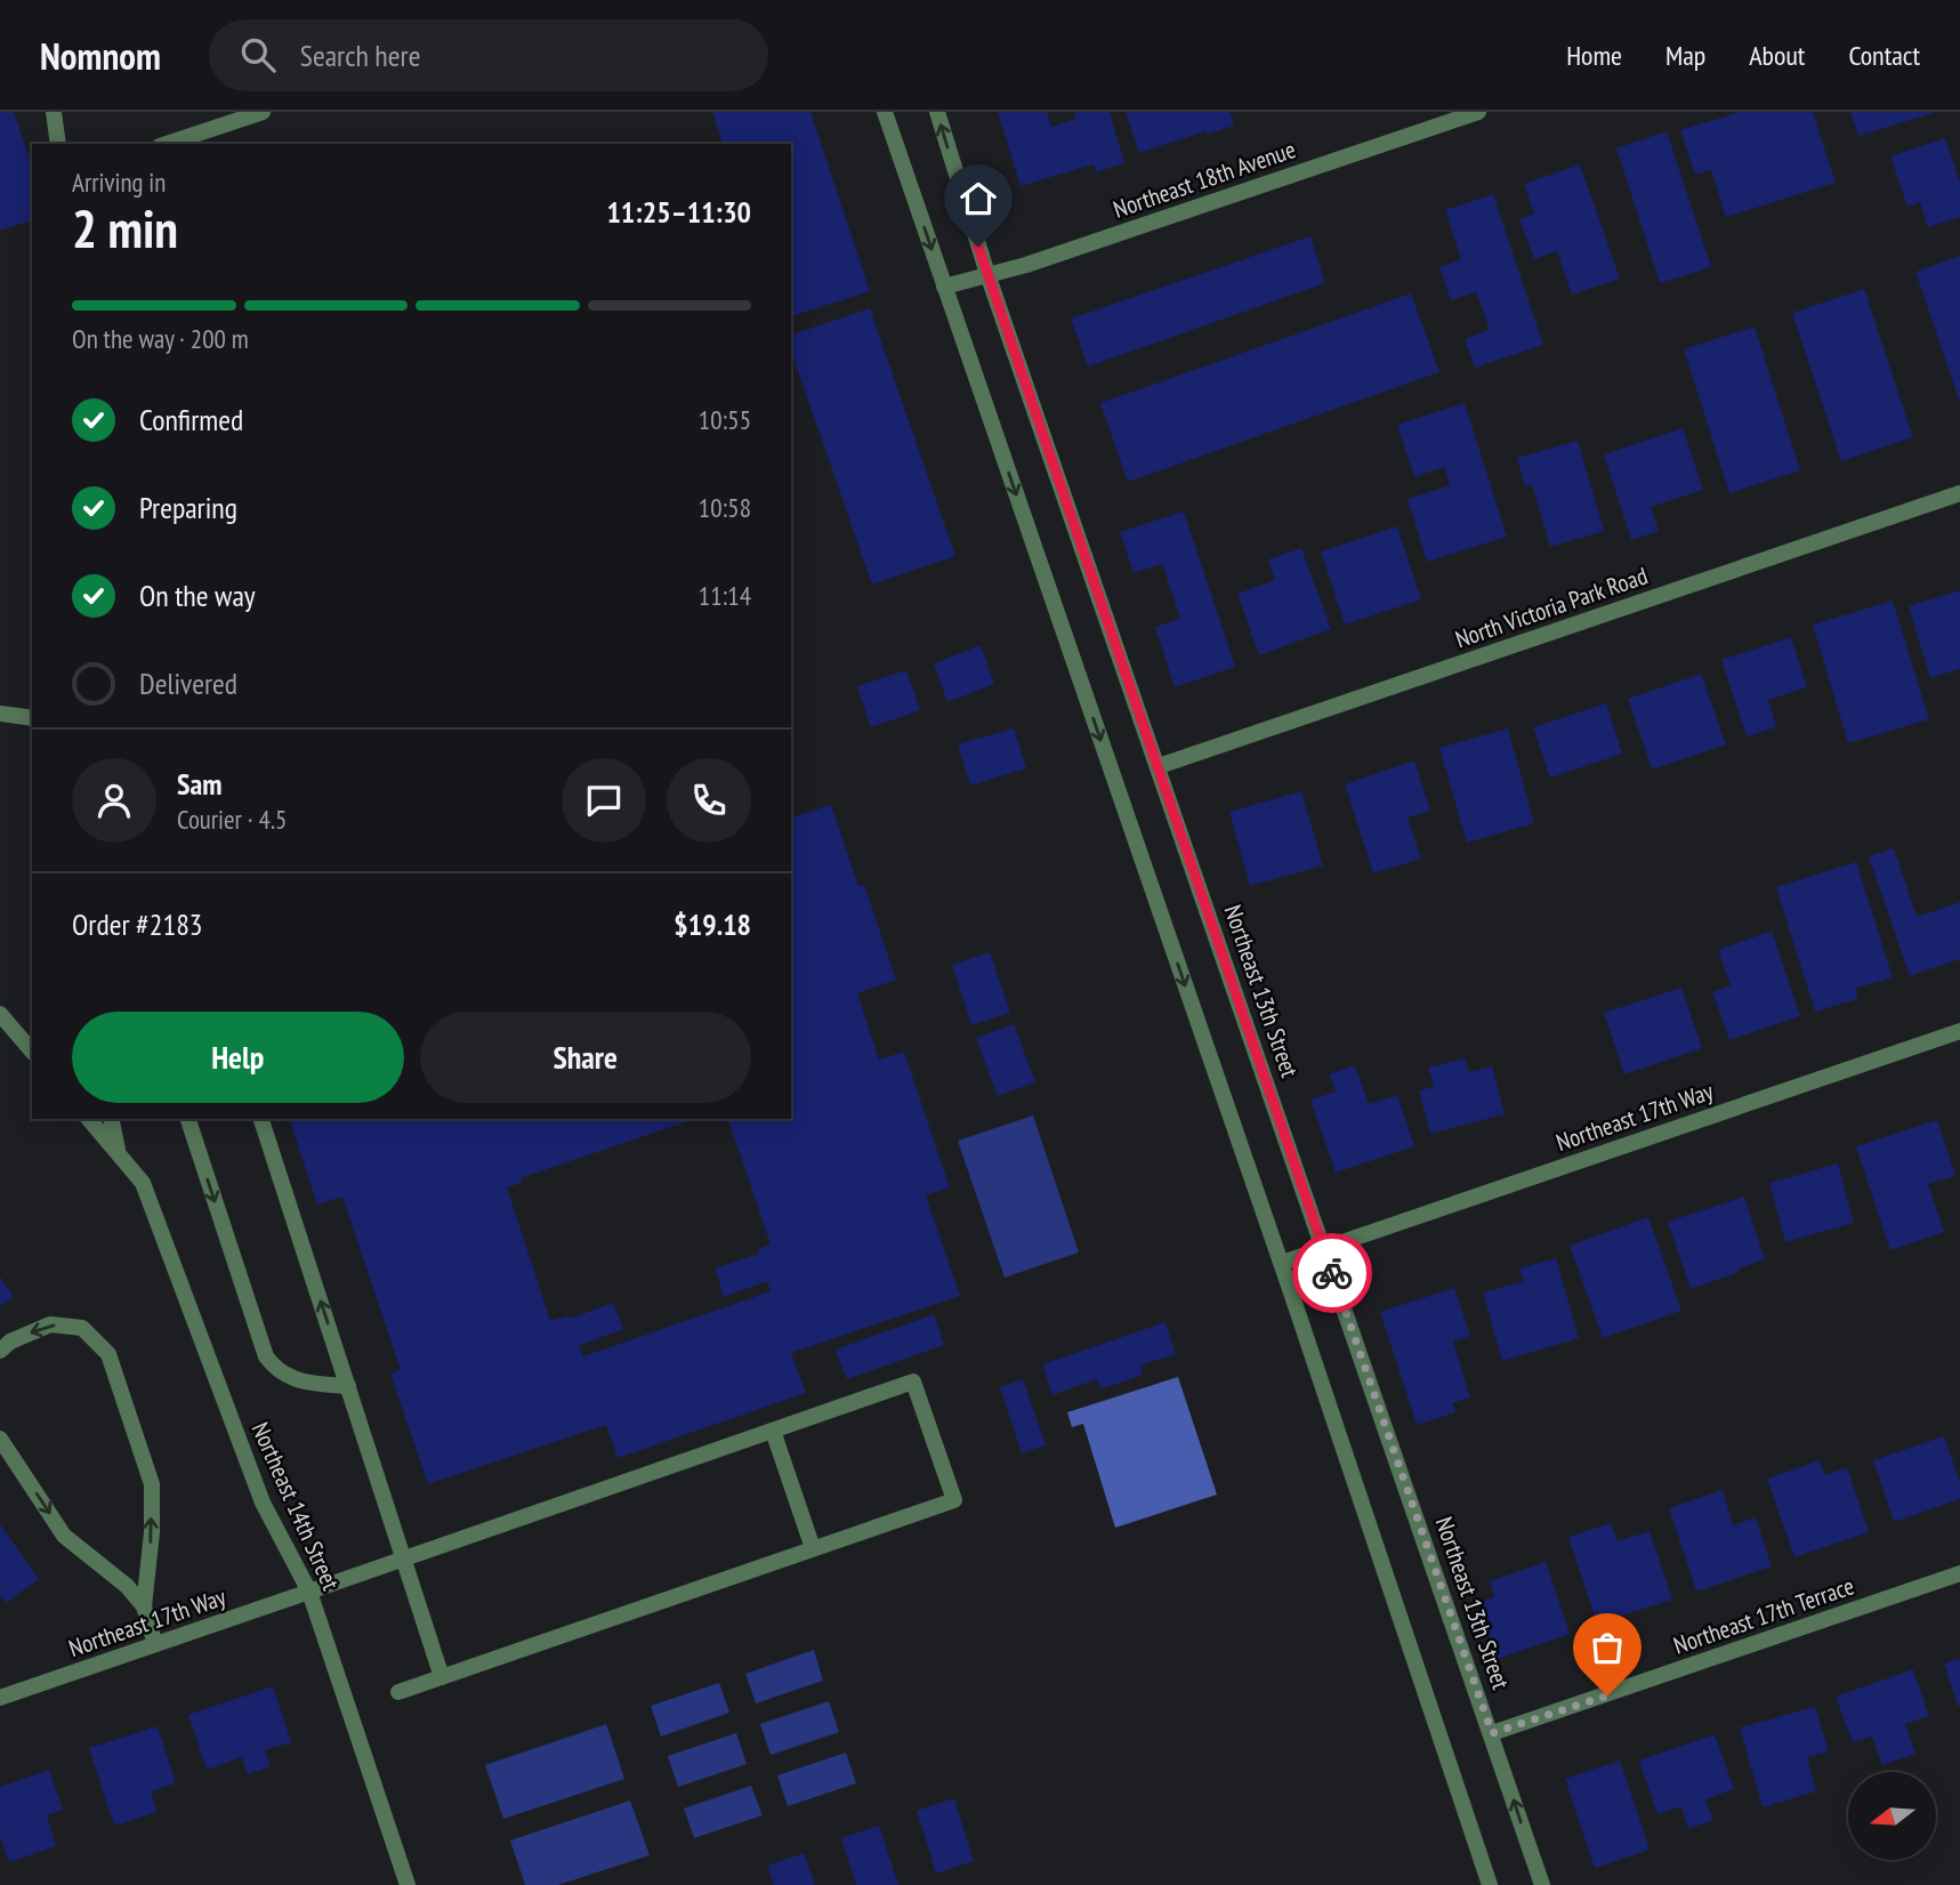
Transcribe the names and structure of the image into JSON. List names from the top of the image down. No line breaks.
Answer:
{"streets":{"street":["Northeast 18th Avenue","North Victoria Park Road","Northeast 13th Street","Northeast 17th Way","Northeast 14th Street","Northeast 17th Terrace"]},"crossings":[["Northeast 18th Avenue","Northeast 13th Street"],["North Victoria Park Road","Northeast 13th Street"],["Northeast 13th Street","Northeast 17th Way"],["Northeast 13th Street","Northeast 17th Terrace"],["Northeast 17th Way","Northeast 14th Street"]],"north":"left","page":{"header":"Nomnom","search":"Search here","nav":["Home","Map","About","Contact"],"heading":["2 min","Arriving in","11:25–11:30"],"panel":["Sam","Courier · 4.5","Order #2183","$19.18"],"bar":"On the way · 200 m","list":[["Confirmed","10:55"],["Preparing","10:58"],["On the way","11:14"],"Delivered"],"buttons":["Help","Share"]}}
